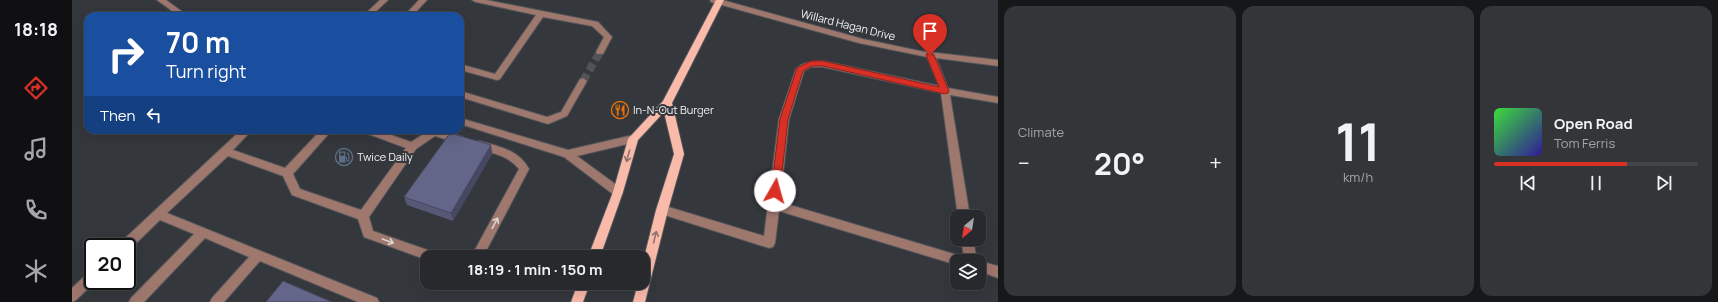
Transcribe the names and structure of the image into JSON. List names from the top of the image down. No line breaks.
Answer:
{"streets":{"street":["Willard Hagan Drive"]},"places":{"restaurant":["In-N-Out Burger"],"fuel station":["Twice Daily"]},"north":"bottom left","page":{"tabs":"18:18","tile":["Climate",["11","km/h"]],"turn":["70 m","Turn right"],"then":"Then","song":["Open Road","Tom Ferris"],"heat":["−","20°","+"],"limit":"20","trip":"18:19 · 1 min · 150 m"}}
